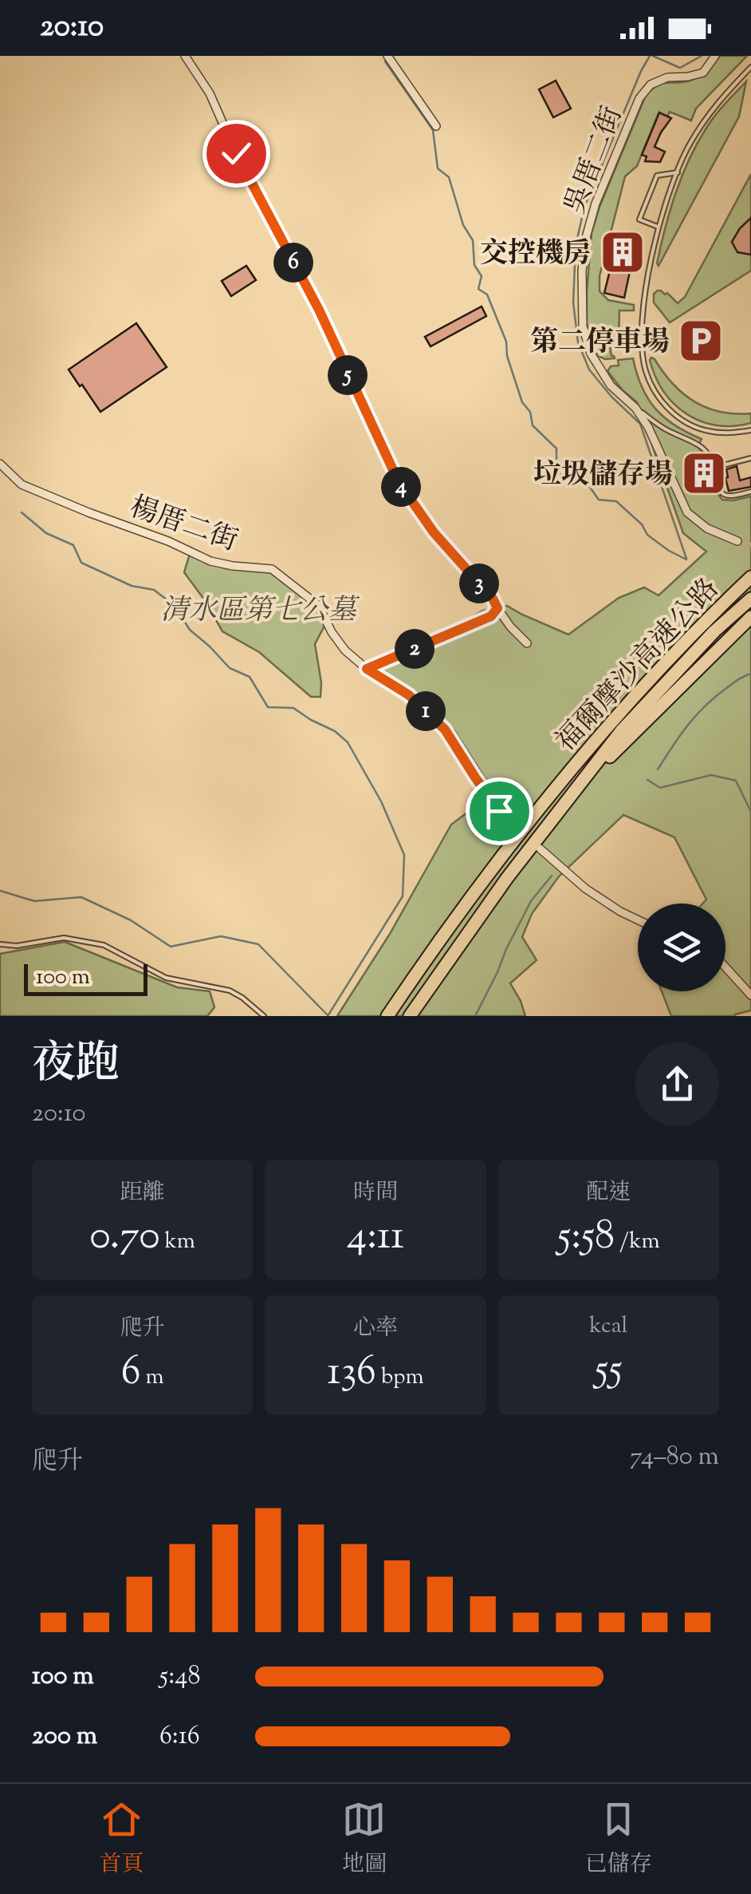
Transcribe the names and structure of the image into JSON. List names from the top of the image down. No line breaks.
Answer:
{"streets":{"highway":["福爾摩沙高速公路"],"street":["吳厝二街","楊厝二街"]},"parks":["清水區第七公墓"],"places":{"building":["交控機房","垃圾儲存場"],"parking":["第二停車場"]},"scale_bar":"100 m","page":{"status":"20:10","pins":["6","5","4","3","2","1"],"scale":"100 m","heading":["夜跑","20:10"],"stats":[["距離","0.70 km"],["時間","4:11"],["配速","5:58 /km"],["爬升","6 m"],["心率","136 bpm"],["kcal","55"]],"chart":["爬升","74–80 m"],"list":[{"name":"100 m","note":"5:48"},{"name":"200 m","note":"6:16"}],"tabs":["首頁","地圖","已儲存"]}}
